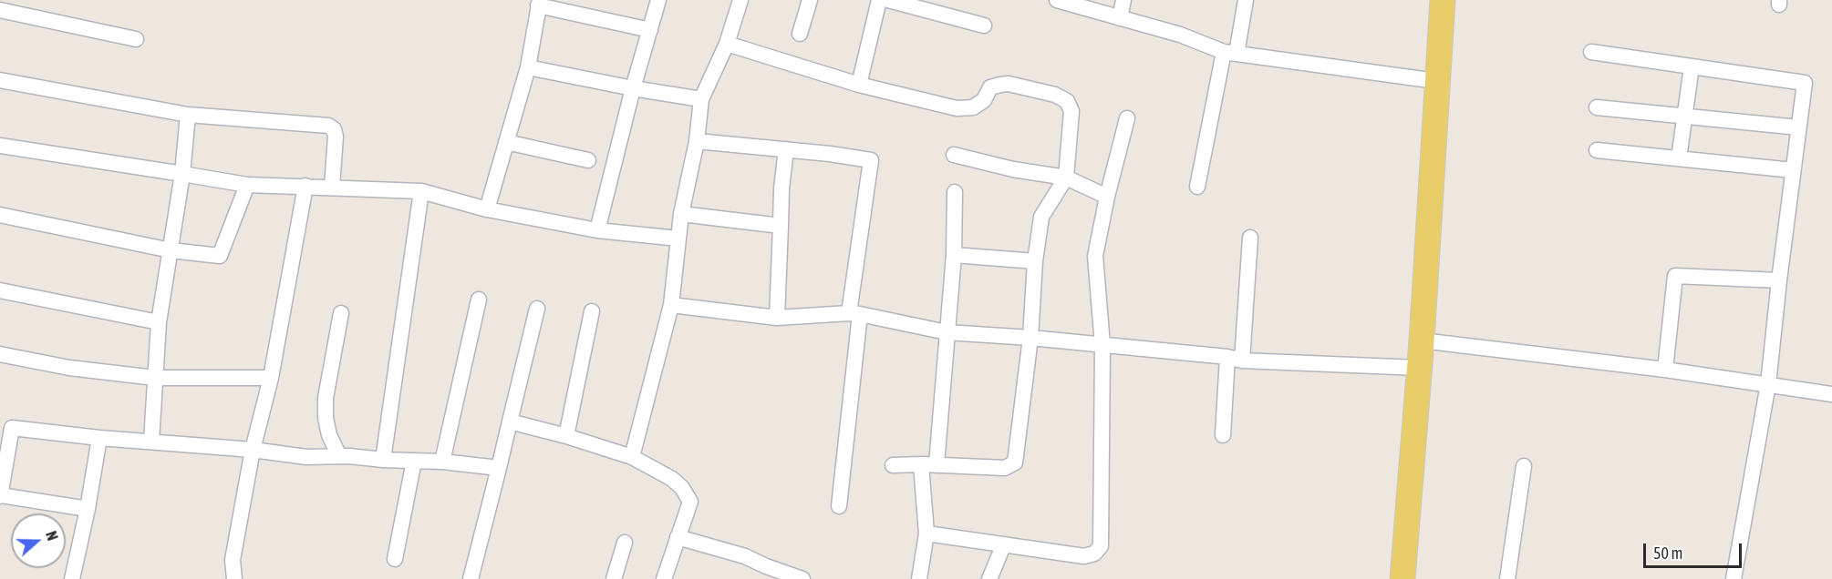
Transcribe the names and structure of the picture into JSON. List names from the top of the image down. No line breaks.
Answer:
{"scale_bar":"50 m","north":"right"}
